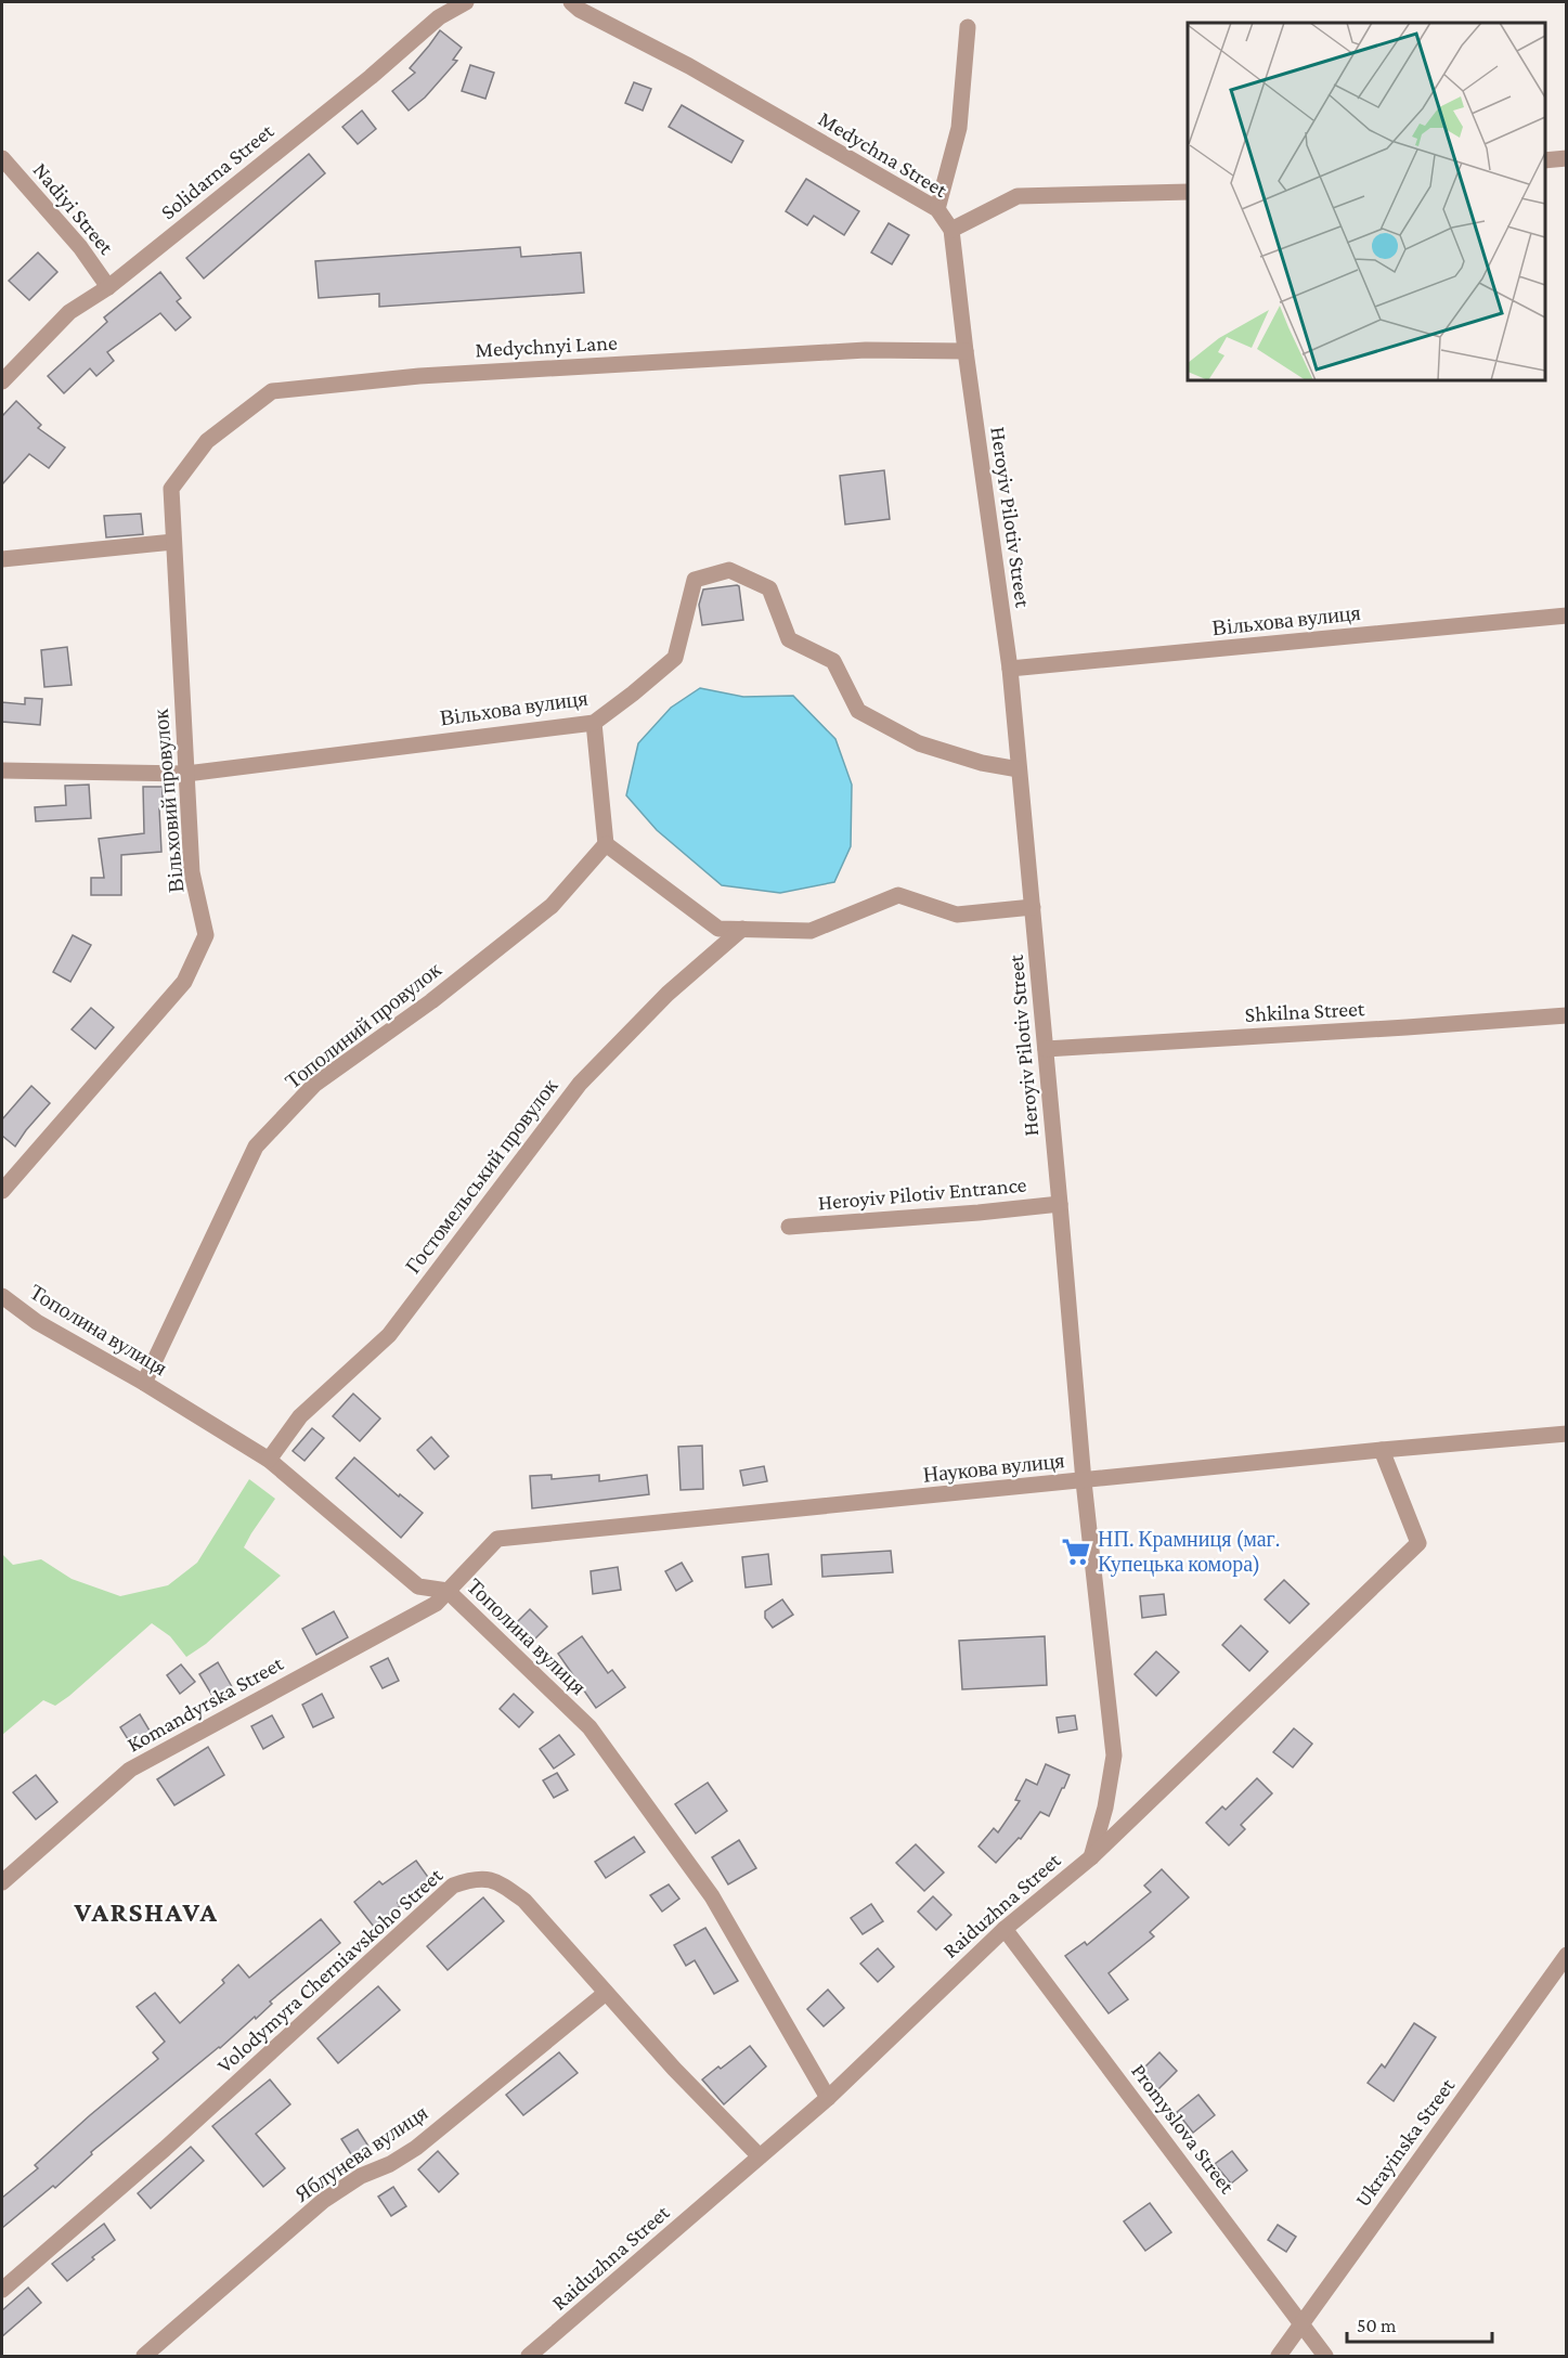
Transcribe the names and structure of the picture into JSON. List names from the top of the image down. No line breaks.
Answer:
{"streets":{"street":["Medychna Street","Solidarna Street","Nadiyi Street","Medychnyi Lane","Heroyiv Pilotiv Street","Вільхова вулиця","Вільховий провулок","Shkilna Street","Тополиний провулок","Гостомельський провулок","Heroyiv Pilotiv Entrance","Тополина вулиця","Наукова вулиця","Komandyrska Street","Raiduzhna Street","Volodymyra Cherniavskoho Street","Promyslova Street","Ukrayinska Street","Яблунева вулиця"]},"crossings":[["Medychna Street","Heroyiv Pilotiv Street"],["Solidarna Street","Nadiyi Street"],["Medychnyi Lane","Heroyiv Pilotiv Street"],["Medychnyi Lane","Вільховий провулок"],["Heroyiv Pilotiv Street","Вільхова вулиця"],["Heroyiv Pilotiv Street","Shkilna Street"],["Heroyiv Pilotiv Street","Heroyiv Pilotiv Entrance"],["Heroyiv Pilotiv Street","Наукова вулиця"],["Heroyiv Pilotiv Street","Raiduzhna Street"],["Вільхова вулиця","Вільховий провулок"],["Тополиний провулок","Тополина вулиця"],["Гостомельський провулок","Тополина вулиця"],["Тополина вулиця","Наукова вулиця"],["Тополина вулиця","Komandyrska Street"],["Тополина вулиця","Raiduzhna Street"],["Наукова вулиця","Komandyrska Street"],["Наукова вулиця","Raiduzhna Street"],["Raiduzhna Street","Volodymyra Cherniavskoho Street"],["Raiduzhna Street","Promyslova Street"],["Volodymyra Cherniavskoho Street","Яблунева вулиця"],["Promyslova Street","Ukrayinska Street"]],"districts":["VARSHAVA"],"places":{"supermarket":["НП. Крамниця (маг. Купецька комора)"]},"scale_bar":"50 m"}
